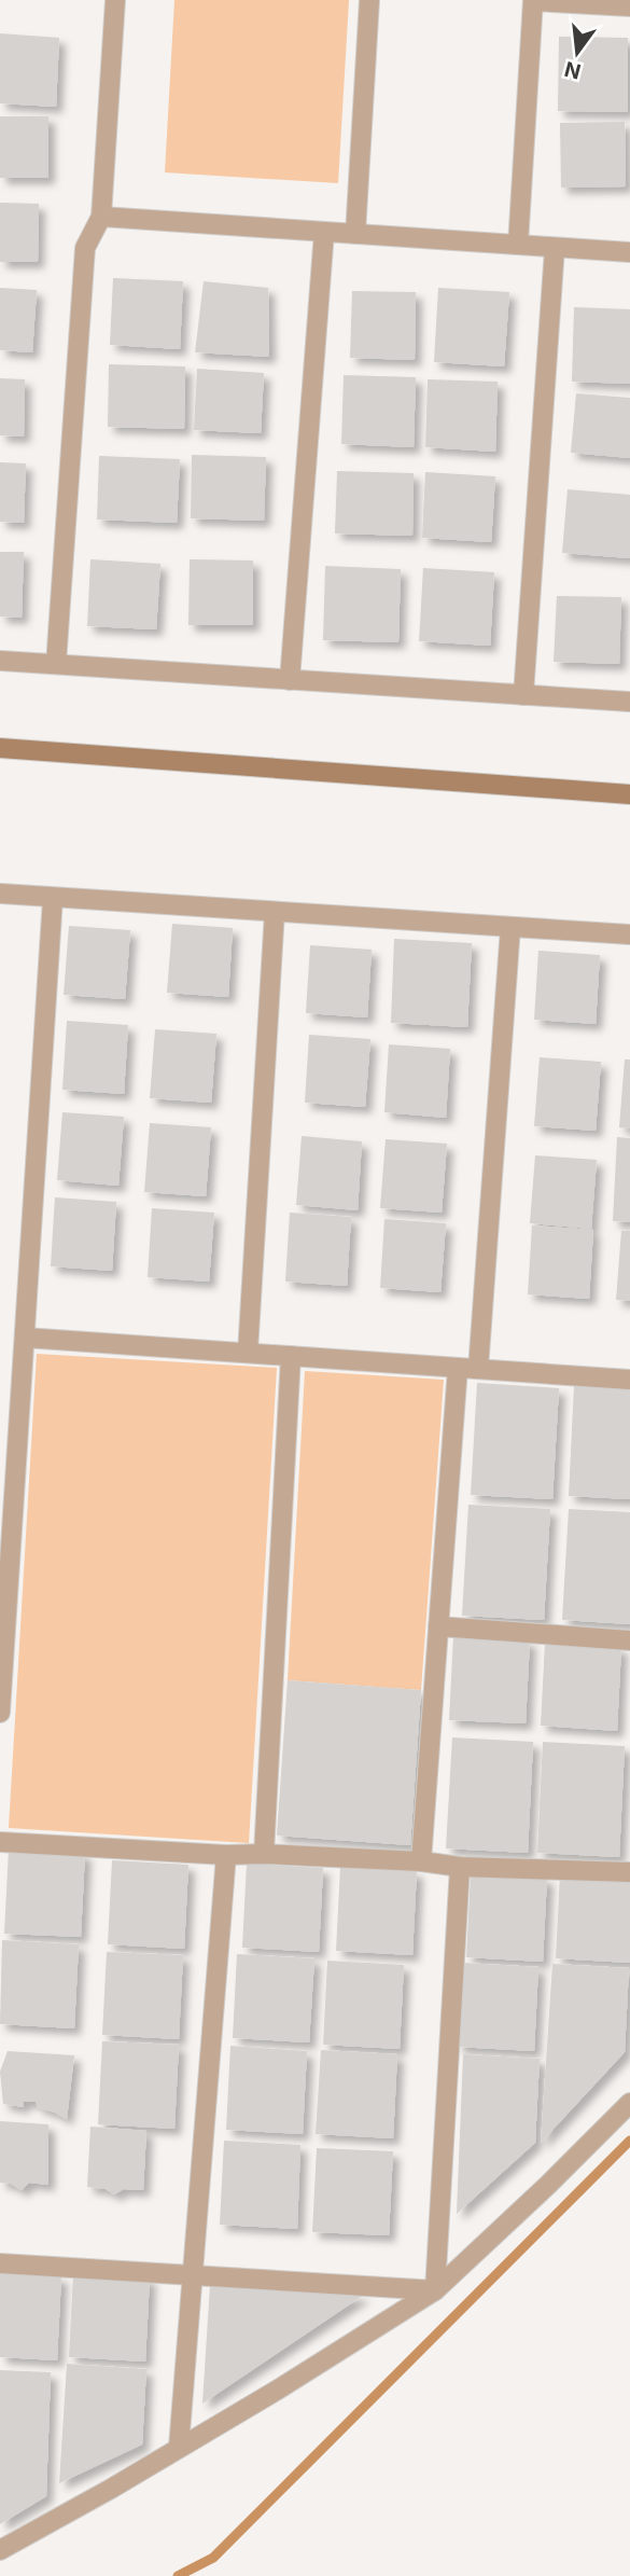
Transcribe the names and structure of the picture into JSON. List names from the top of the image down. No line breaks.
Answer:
{"north":"bottom"}
